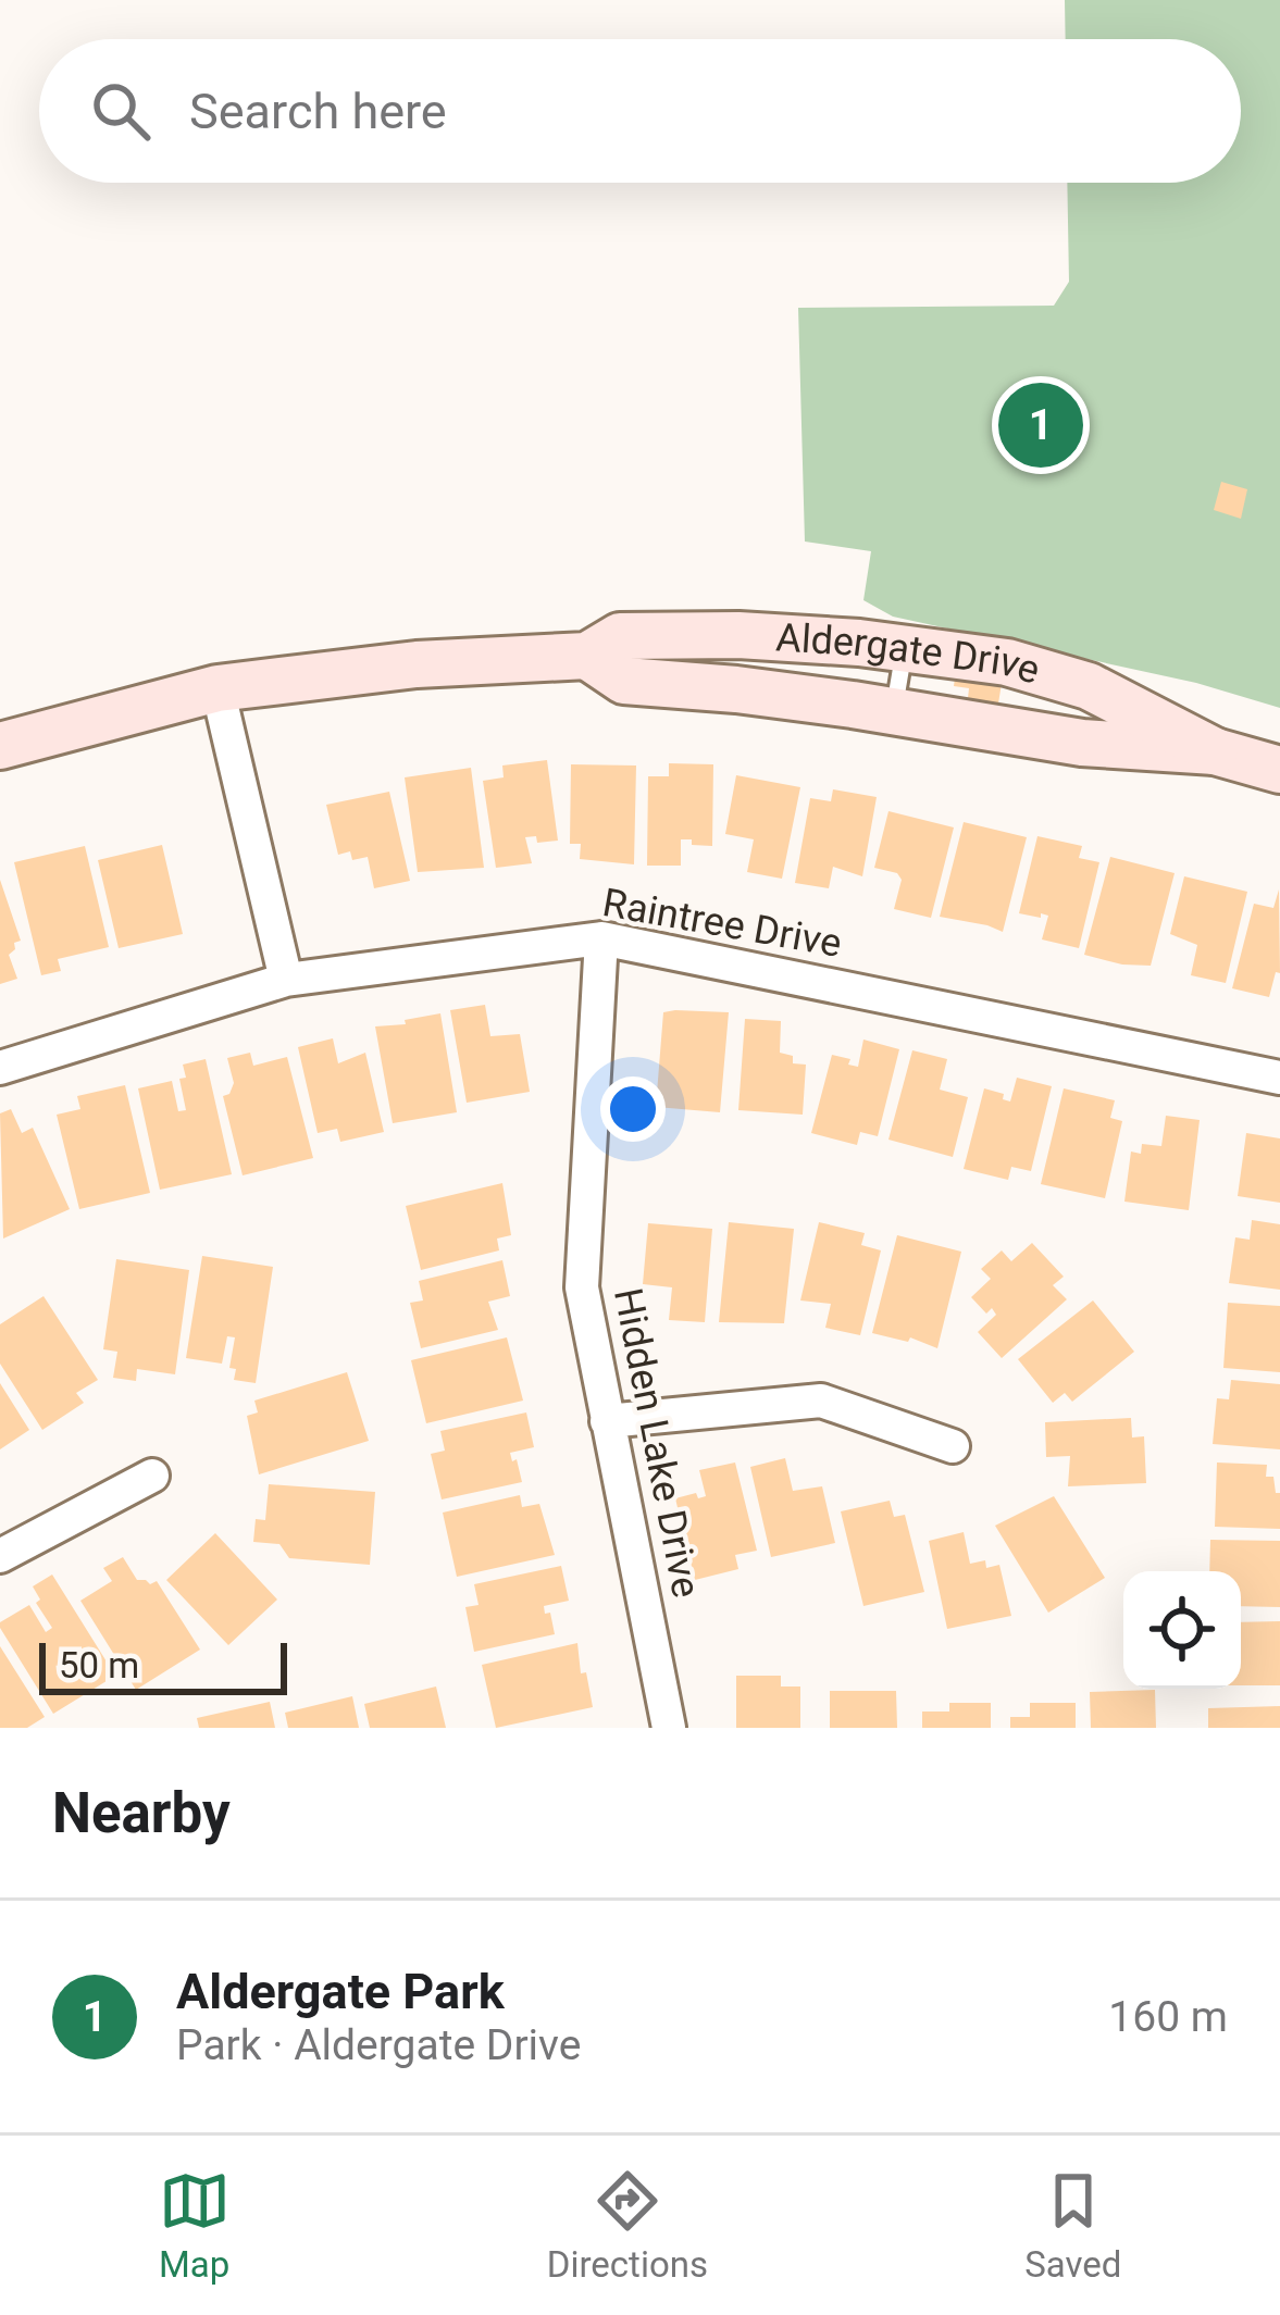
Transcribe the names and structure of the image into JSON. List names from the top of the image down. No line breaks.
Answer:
{"streets":{"street":["Aldergate Drive","Raintree Drive","Hidden Lake Drive"]},"crossings":[["Raintree Drive","Hidden Lake Drive"]],"scale_bar":"50 m","page":{"search":"Search here","pins":"1","scale":"50 m","heading":"Nearby","list":[{"mark":"1","name":"Aldergate Park","note":"Park · Aldergate Drive","value":"160 m"}],"nav":["Map","Directions","Saved"]}}
